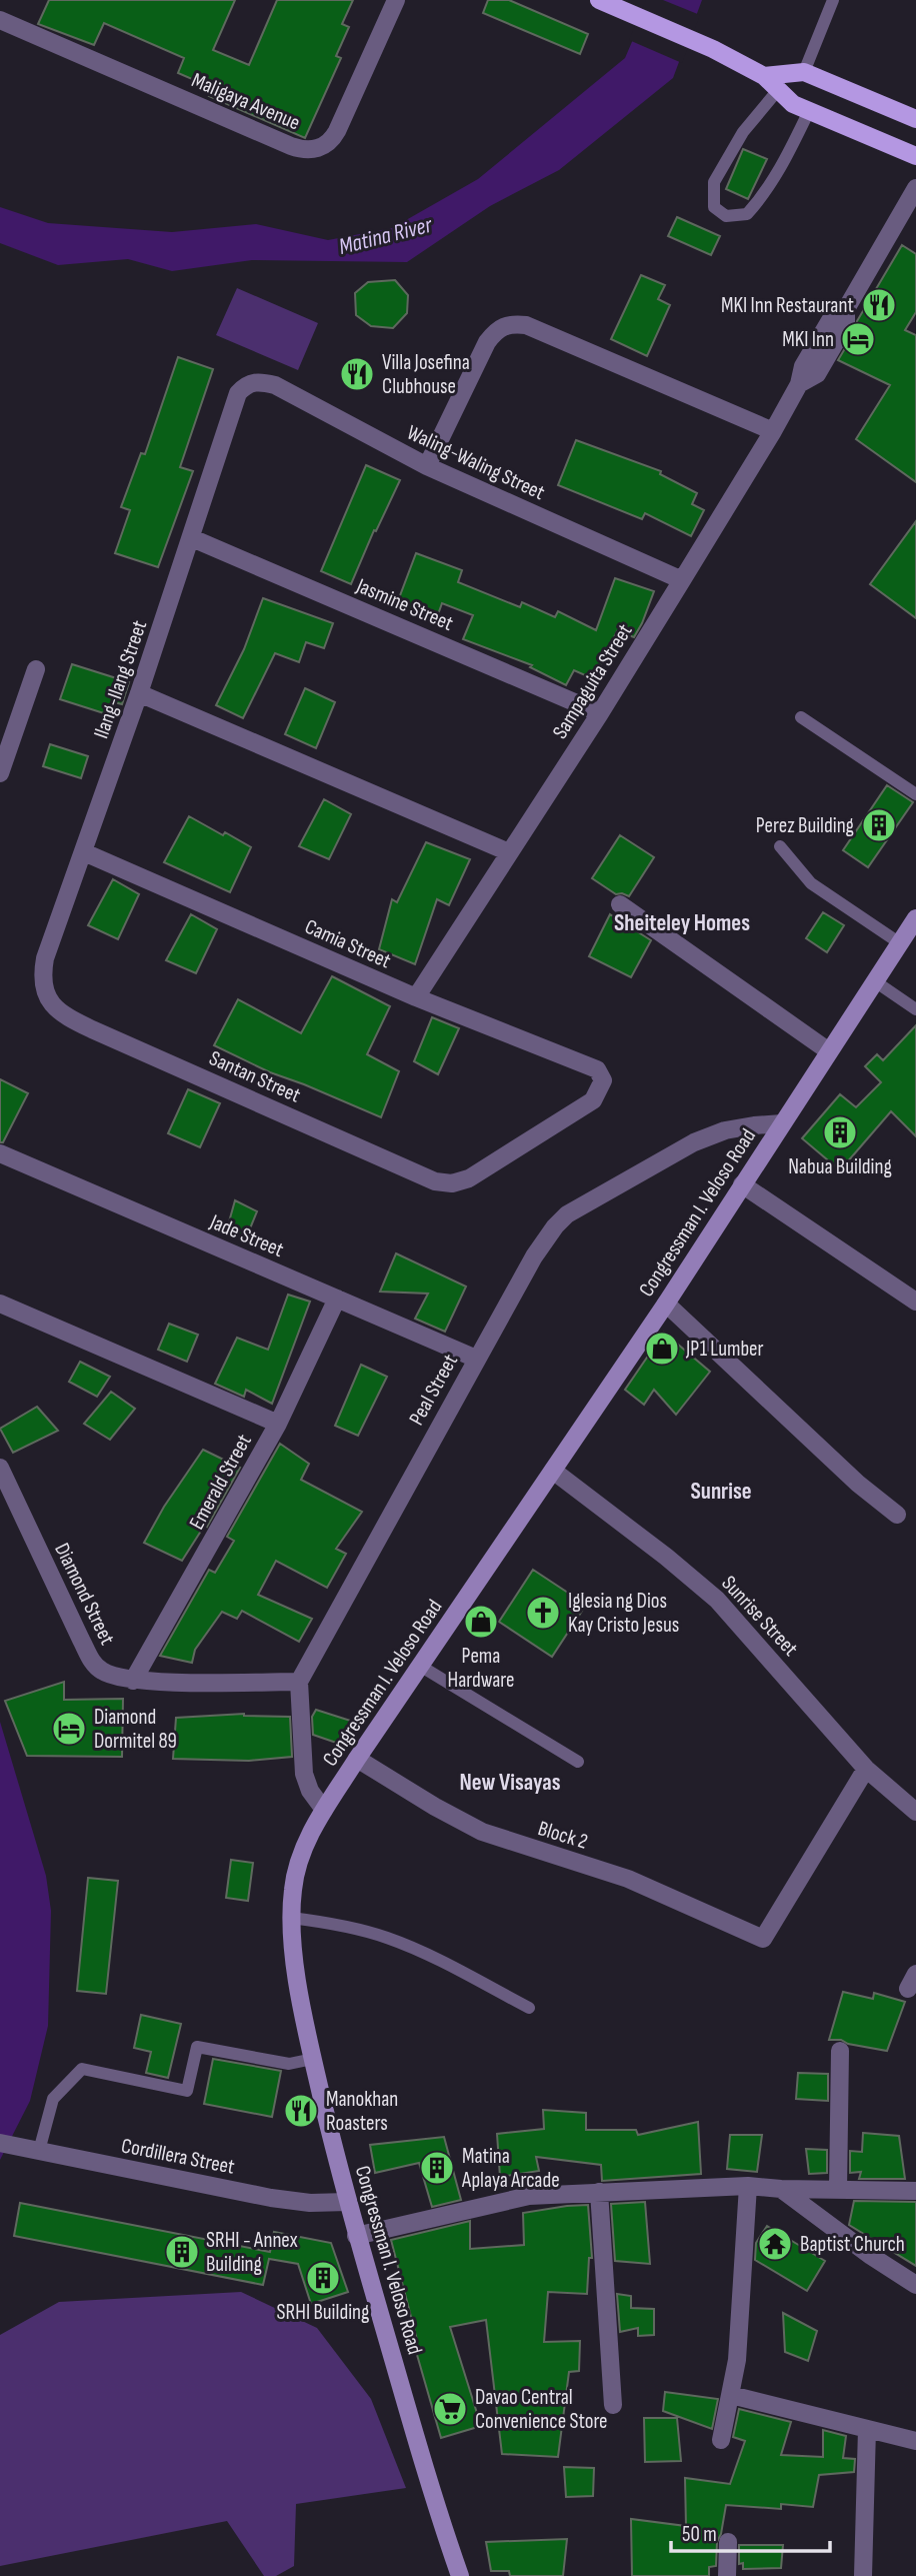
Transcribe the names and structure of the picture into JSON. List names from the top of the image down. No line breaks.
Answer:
{"streets":{"main road":["Congressman I. Veloso Road"],"street":["Maligaya Avenue","Waling-Waling Street","Jasmine Street","Ilang-Ilang Street","Sampaguita Street","Camia Street","Santan Street","Jade Street","Peal Street","Emerald Street","Diamond Street","Sunrise Street","Block 2","Cordillera Street"]},"crossings":[["Waling-Waling Street","Ilang-Ilang Street"],["Waling-Waling Street","Sampaguita Street"],["Jasmine Street","Ilang-Ilang Street"],["Jasmine Street","Sampaguita Street"],["Ilang-Ilang Street","Camia Street"],["Ilang-Ilang Street","Santan Street"],["Sampaguita Street","Camia Street"],["Camia Street","Santan Street"],["Congressman I. Veloso Road","Peal Street"],["Congressman I. Veloso Road","Sunrise Street"],["Congressman I. Veloso Road","Block 2"],["Congressman I. Veloso Road","Cordillera Street"],["Jade Street","Peal Street"],["Jade Street","Emerald Street"],["Peal Street","Diamond Street"],["Emerald Street","Diamond Street"],["Sunrise Street","Block 2"]],"districts":["Sheiteley Homes","Sunrise","New Visayas"],"water":["Matina River"],"places":{"restaurant":["MKI Inn Restaurant","Villa Josefina Clubhouse","Manokhan Roasters"],"hotel":["MKI Inn","Diamond Dormitel 89"],"building":["Perez Building","Nabua Building","Matina Aplaya Arcade","SRHI - Annex Building","SRHI Building"],"shop":["JP1 Lumber","Pema Hardware"],"church":["Iglesia ng Dios Kay Cristo Jesus"],"temple":["Baptist Church"],"supermarket":["Davao Central Convenience Store"]},"scale_bar":"50 m"}
